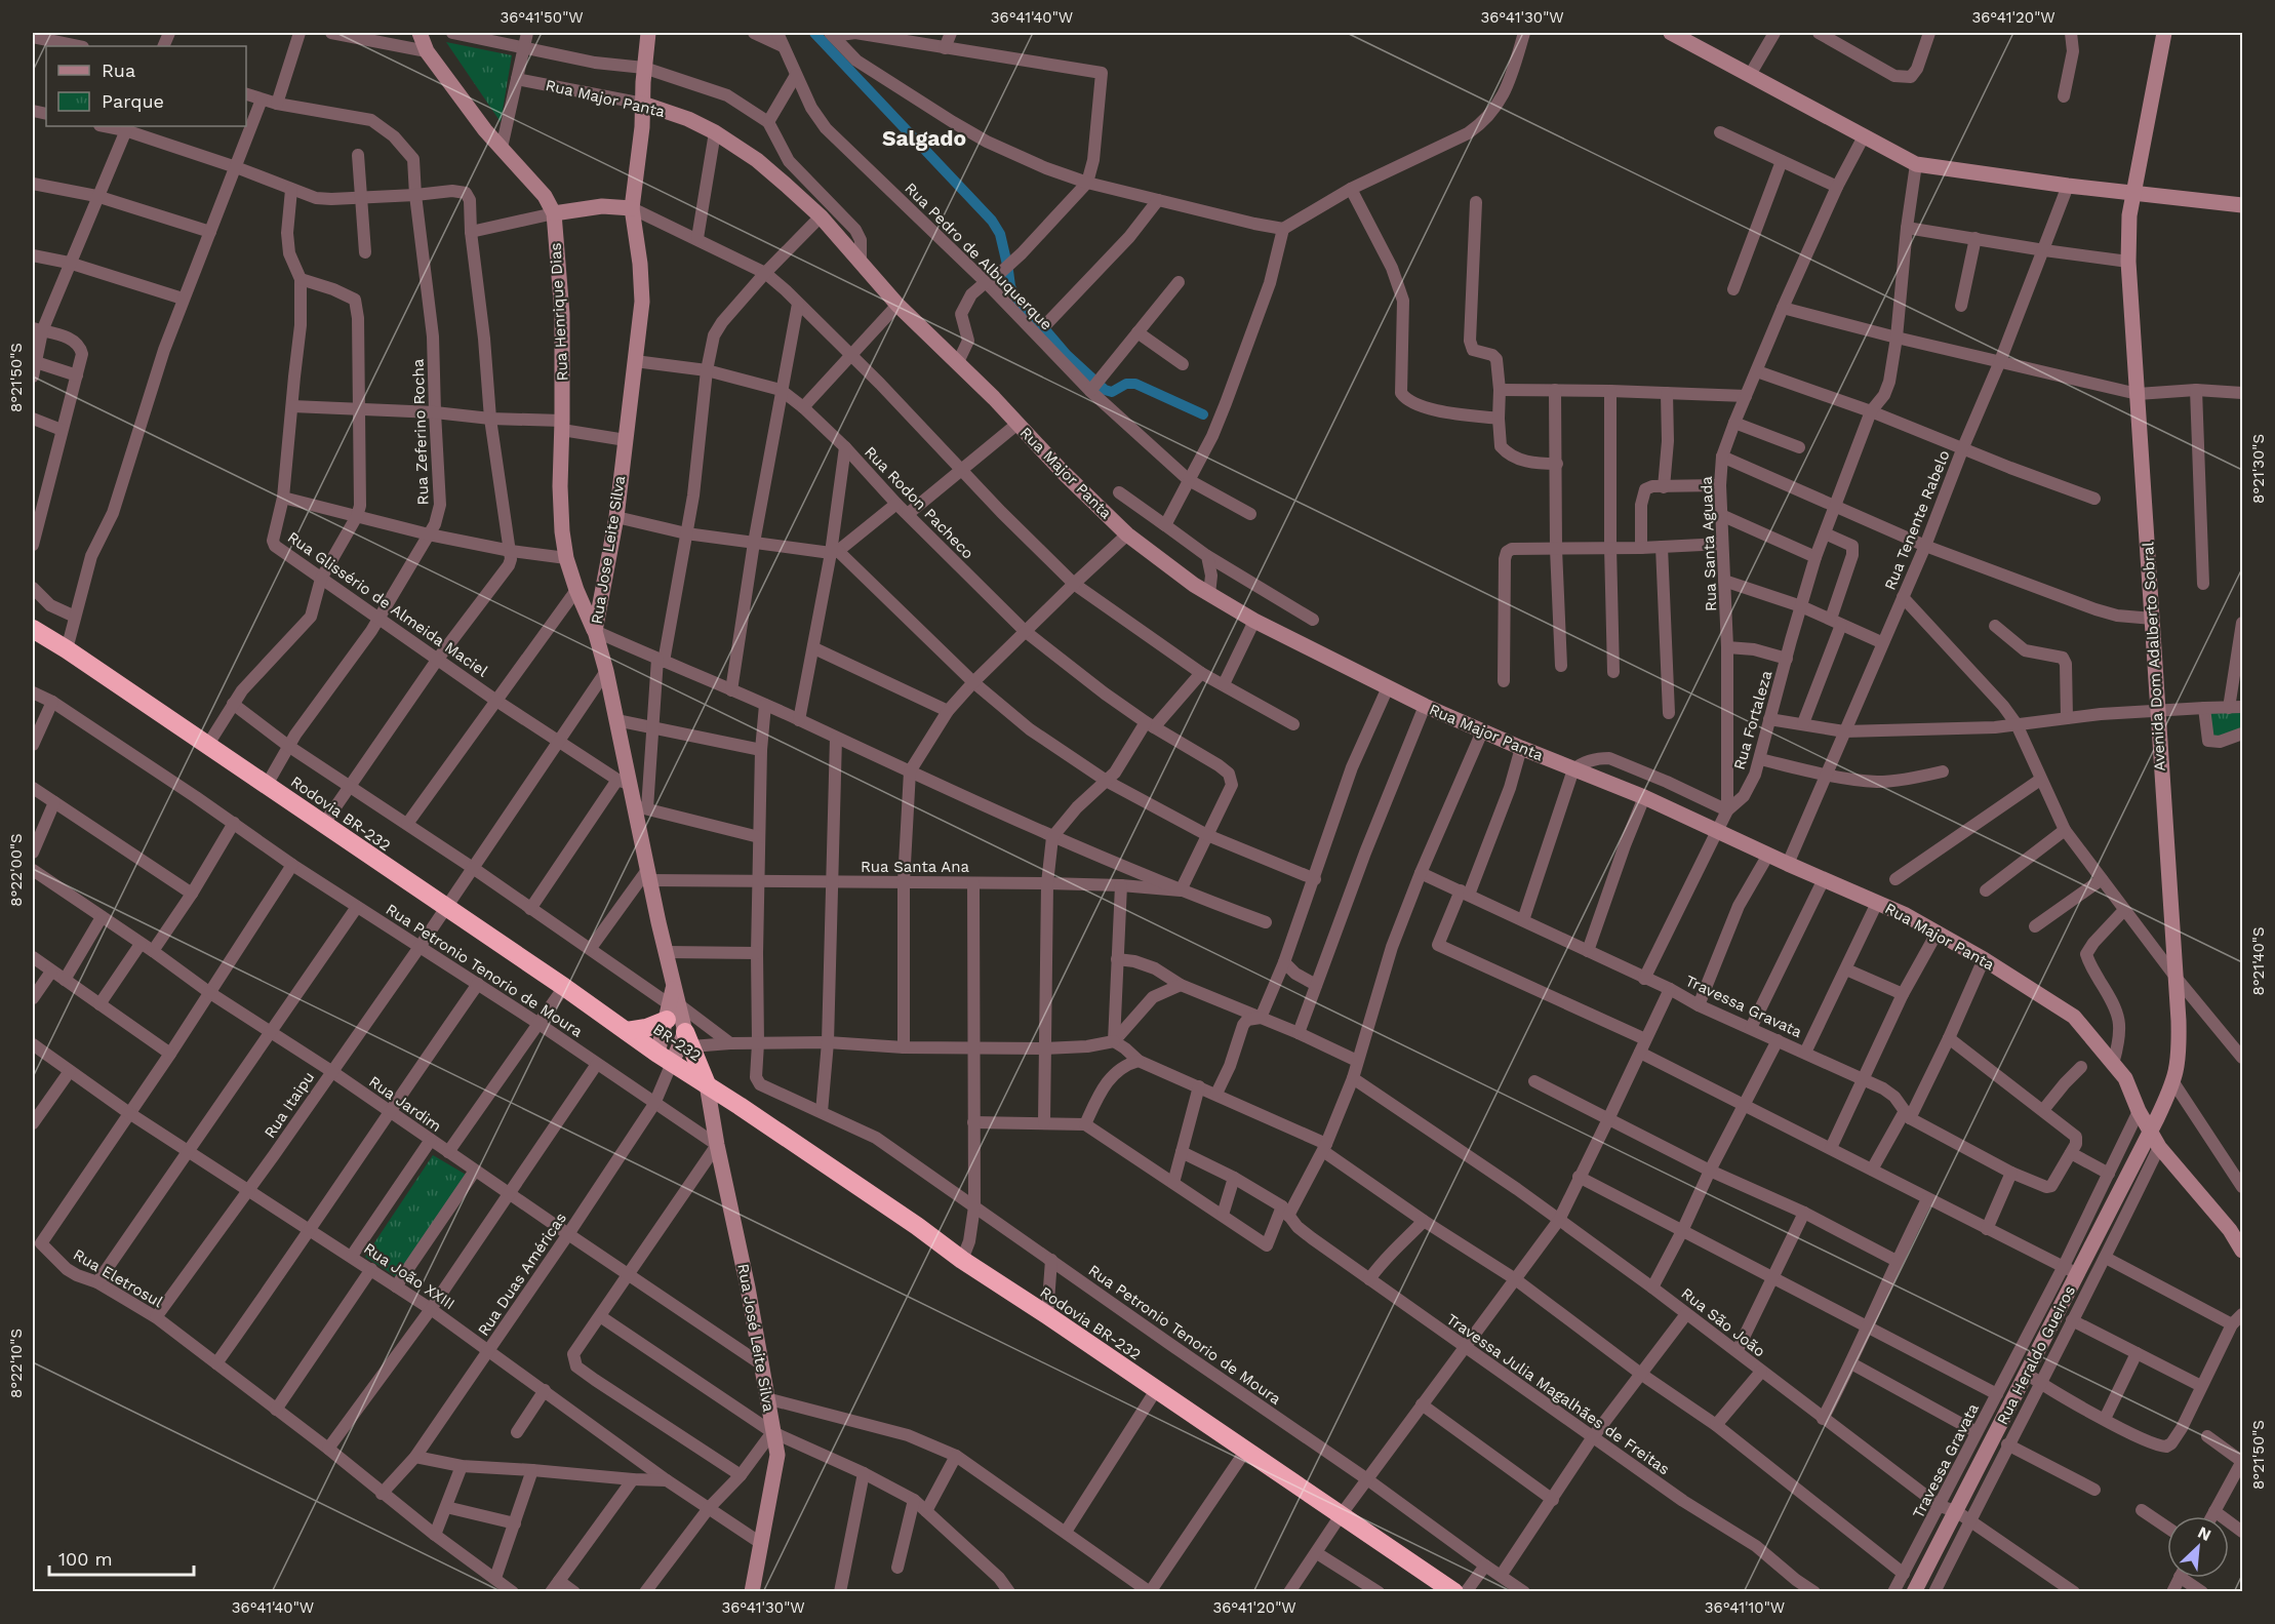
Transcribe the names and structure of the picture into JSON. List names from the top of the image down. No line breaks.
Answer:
{"streets":{"highway":["Rodovia BR-232","BR-232"],"main road":["Rua Major Panta","Rua Henrique Dias","Rua Jose Leite Silva","Avenida Dom Adalberto Sobral","Rua José Leite Silva","Rua Heraldo Gueiros"],"street":["Rua Pedro de Albuquerque","Rua Zeferino Rocha","Rua Rodon Pacheco","Rua Tenente Rabelo","Rua Santa Aguada","Rua Glissério de Almeida Maciel","Rua Fortaleza","Rua Santa Ana","Rua Petronio Tenorio de Moura","Travessa Gravata","Rua Jardim","Rua Itaipu","Rua Duas Américas","Rua João XXIII","Rua Eletrosul","Rua São João","Travessa Julia Magalhães de Freitas"]},"crossings":[["Rua Major Panta","Rua Tenente Rabelo"],["Rua Major Panta","Rua Jose Leite Silva"],["Rua Major Panta","Avenida Dom Adalberto Sobral"],["Rua Major Panta","Travessa Gravata"],["Rua Major Panta","Rua Heraldo Gueiros"],["Rua Henrique Dias","Rua Jose Leite Silva"],["Rua Zeferino Rocha","Rua Glissério de Almeida Maciel"],["Rua Zeferino Rocha","Rodovia BR-232"],["Rua Rodon Pacheco","Rua Jose Leite Silva"],["Rua Santa Aguada","Rua Fortaleza"],["Rua Jose Leite Silva","Rua Glissério de Almeida Maciel"],["Rua Jose Leite Silva","Rua Santa Ana"],["Rua Jose Leite Silva","BR-232"],["Rua Jose Leite Silva","Rua Itaipu"],["Rua Jose Leite Silva","Rua Duas Américas"],["Rua Glissério de Almeida Maciel","Rua Itaipu"],["Avenida Dom Adalberto Sobral","Rua Heraldo Gueiros"],["Rodovia BR-232","BR-232"],["Rodovia BR-232","Rua Itaipu"],["Rodovia BR-232","Rua José Leite Silva"],["Rua Petronio Tenorio de Moura","Rua Itaipu"],["Rua Petronio Tenorio de Moura","Rua Duas Américas"],["Rua Petronio Tenorio de Moura","Rua Eletrosul"],["Rua Petronio Tenorio de Moura","Rua José Leite Silva"],["Travessa Gravata","Rua São João"],["Travessa Gravata","Rua Heraldo Gueiros"],["BR-232","Rua Duas Américas"],["BR-232","Rua José Leite Silva"],["Rua Jardim","Rua Itaipu"],["Rua Jardim","Rua Duas Américas"],["Rua Jardim","Rua Eletrosul"],["Rua Jardim","Rua José Leite Silva"],["Rua Itaipu","Rua João XXIII"],["Rua Itaipu","Rua Eletrosul"],["Rua Duas Américas","Rua João XXIII"],["Rua Duas Américas","Rua Eletrosul"],["Rua João XXIII","Rua Eletrosul"],["Rua João XXIII","Rua José Leite Silva"],["Rua São João","Rua Heraldo Gueiros"]],"districts":["Salgado"],"legend":["Rua","Parque"],"scale_bar":"100 m","north":"top right","coordinates":["36°41'50\"W","36°41'40\"W","36°41'30\"W","36°41'20\"W","8°21'50\"S","8°21'30\"S","8°22'00\"S","8°21'40\"S","8°22'10\"S","36°41'10\"W"]}
